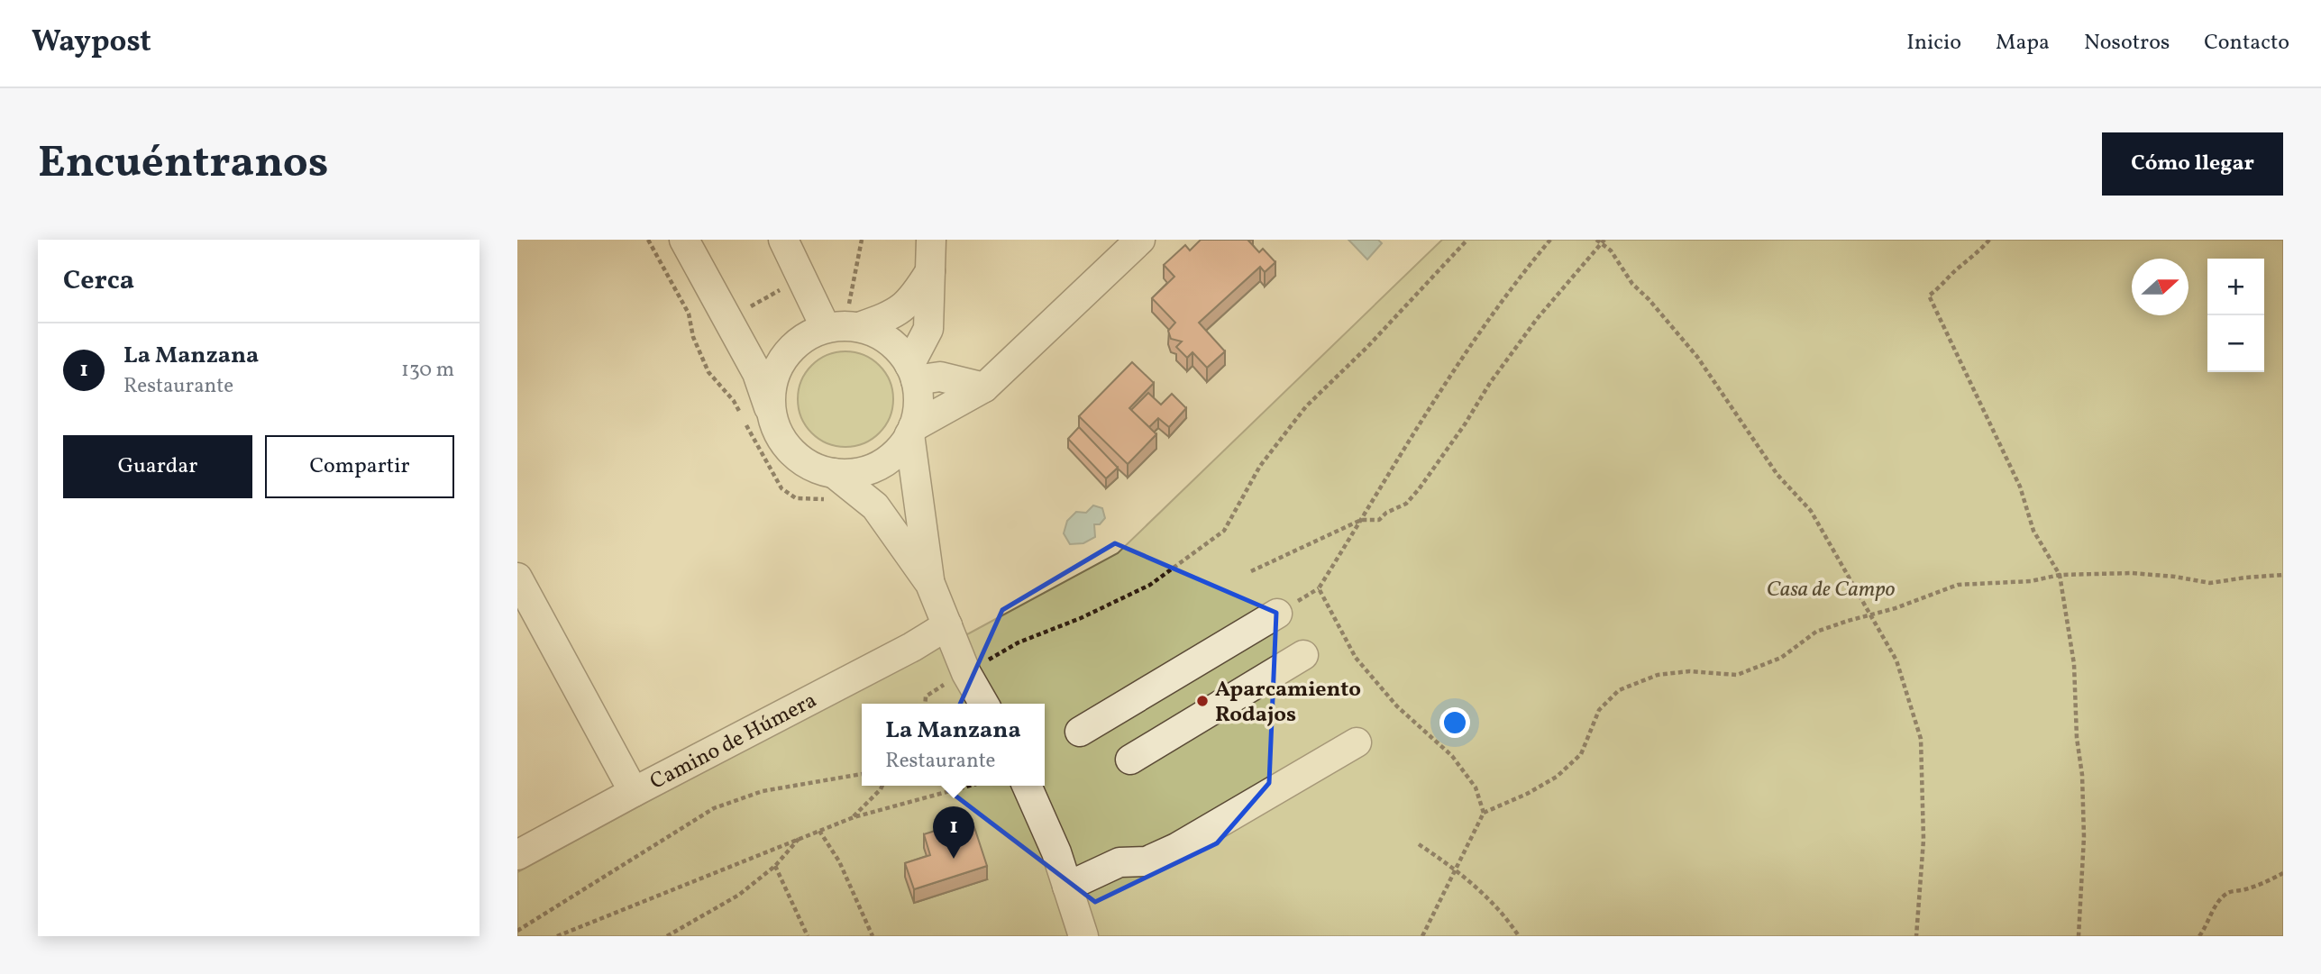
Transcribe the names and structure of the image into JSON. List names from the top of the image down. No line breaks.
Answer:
{"streets":{"street":["Camino de Húmera"]},"parks":["Casa de Campo"],"places":["Aparcamiento Rodajos"],"north":"right","page":{"header":"Waypost","nav":["Inicio","Mapa","Nosotros","Contacto"],"buttons":["Cómo llegar",["Guardar","Compartir"]],"title":"Encuéntranos","heading":"Cerca","map_buttons":["+","−"],"list":[{"mark":"1","name":"La Manzana","note":"Restaurante","value":"130 m"}],"popup":["La Manzana","Restaurante"],"pins":"1"}}
